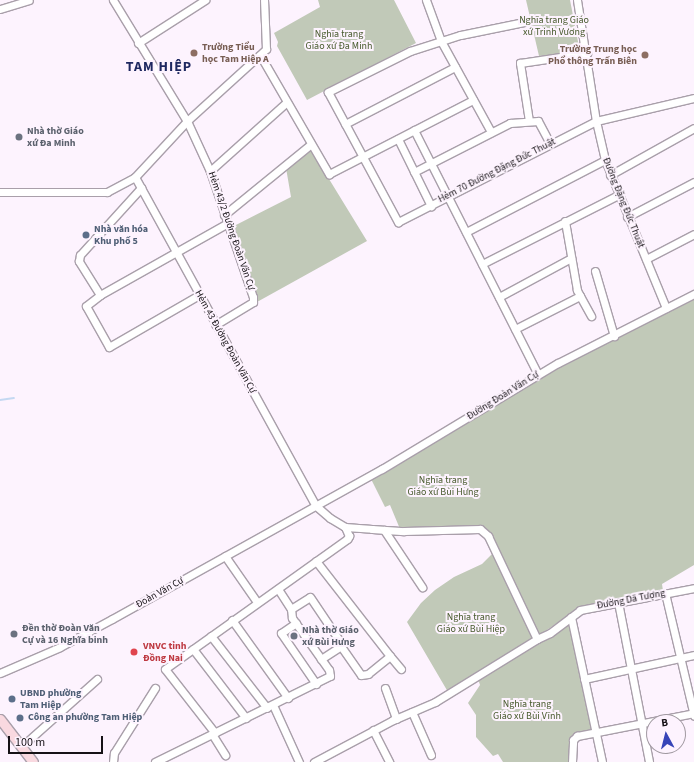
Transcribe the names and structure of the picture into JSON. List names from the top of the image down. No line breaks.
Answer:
{"streets":{"street":["Hẻm 70 Đường Đặng Đức Thuật","Đường Đặng Đức Thuật","Hẻm 43/2 Đường Đoàn Văn Cự","Hẻm 43 Đường Đoàn Văn Cự","Đường Đoàn Văn Cự","Đoàn Văn Cự","Đường Dã Tượng"]},"crossings":[["Hẻm 70 Đường Đặng Đức Thuật","Đường Đặng Đức Thuật"],["Đường Đặng Đức Thuật","Đường Đoàn Văn Cự"],["Hẻm 43/2 Đường Đoàn Văn Cự","Hẻm 43 Đường Đoàn Văn Cự"],["Hẻm 43 Đường Đoàn Văn Cự","Đường Đoàn Văn Cự"],["Hẻm 43 Đường Đoàn Văn Cự","Đoàn Văn Cự"],["Đường Đoàn Văn Cự","Đoàn Văn Cự"]],"districts":["TAM HIỆP"],"parks":["Nghĩa trang Giáo xứ Trinh Vương","Nghĩa trang Giáo xứ Đa Minh","Nghĩa trang Giáo xứ Bùi Hưng","Nghĩa trang Giáo xứ Bùi Hiệp","Nghĩa trang Giáo xứ Bùi Vĩnh"],"places":["Trường Tiểu học Tam Hiệp A","Trường Trung học Phổ thông Trấn Biên","Nhà thờ Giáo xứ Đa Minh","Nhà văn hóa Khu phố 5","Đền thờ Đoàn Văn Cự và 16 Nghĩa binh","Nhà thờ Giáo xứ Bùi Hưng","VNVC tỉnh Đồng Nai","UBND phường Tam Hiệp","Công an phường Tam Hiệp"],"scale_bar":"100 m","north":"top"}
